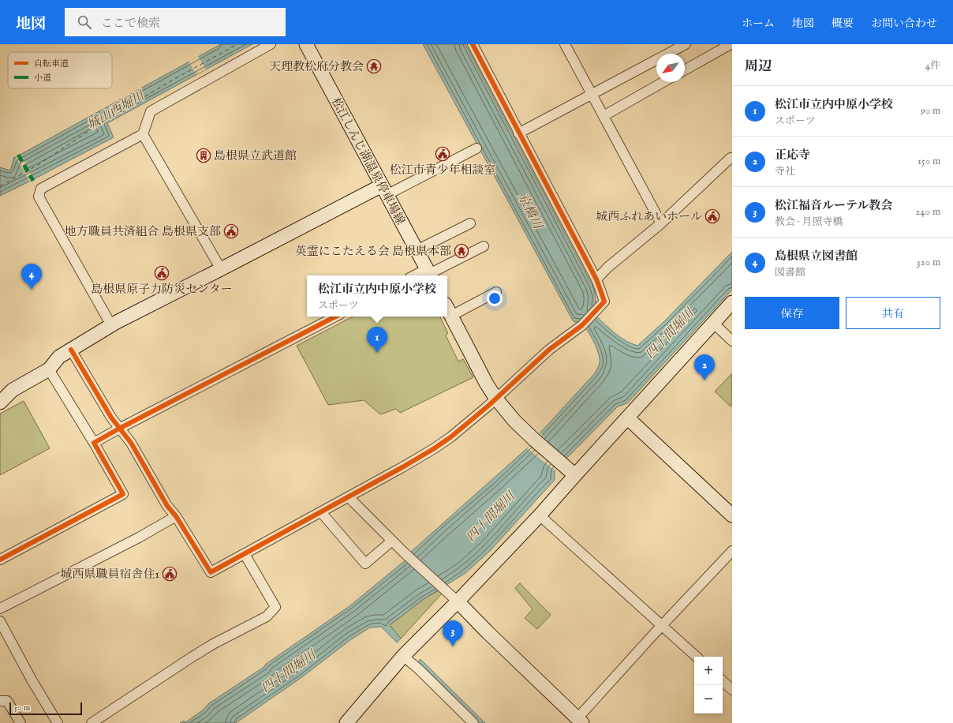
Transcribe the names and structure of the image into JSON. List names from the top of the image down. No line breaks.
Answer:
{"streets":{"street":["松江しんじ湖温泉停車場線"]},"water":["城山西堀川","京橋川","四十間堀川"],"places":{"temple":["天理教松府分教会","英霊にこたえる会 島根県本部"],"public building":["松江市青少年相談室","城西ふれあいホール","地方職員共済組合 島根県支部","島根県原子力防災センター","城西県職員宿舎住1"],"building":["島根県立武道館"]},"legend":["自転車道","小道"],"scale_bar":"50 m","north":"bottom left","page":{"header":"地図","search":"ここで検索","nav":["ホーム","地図","概要","お問い合わせ"],"heading":["周辺","4件"],"list":[{"mark":"1","name":"松江市立内中原小学校","note":"スポーツ","value":"90 m"},{"mark":"2","name":"正応寺","note":"寺社","value":"150 m"},{"mark":"3","name":"松江福音ルーテル教会","note":"教会 · 月照寺橋","value":"240 m"},{"mark":"4","name":"島根県立図書館","note":"図書館","value":"320 m"}],"pins":["4","1","2","3"],"popup":["松江市立内中原小学校","スポーツ"],"buttons":["保存","共有"],"map_buttons":["+","−"],"scale":"50 m"}}
